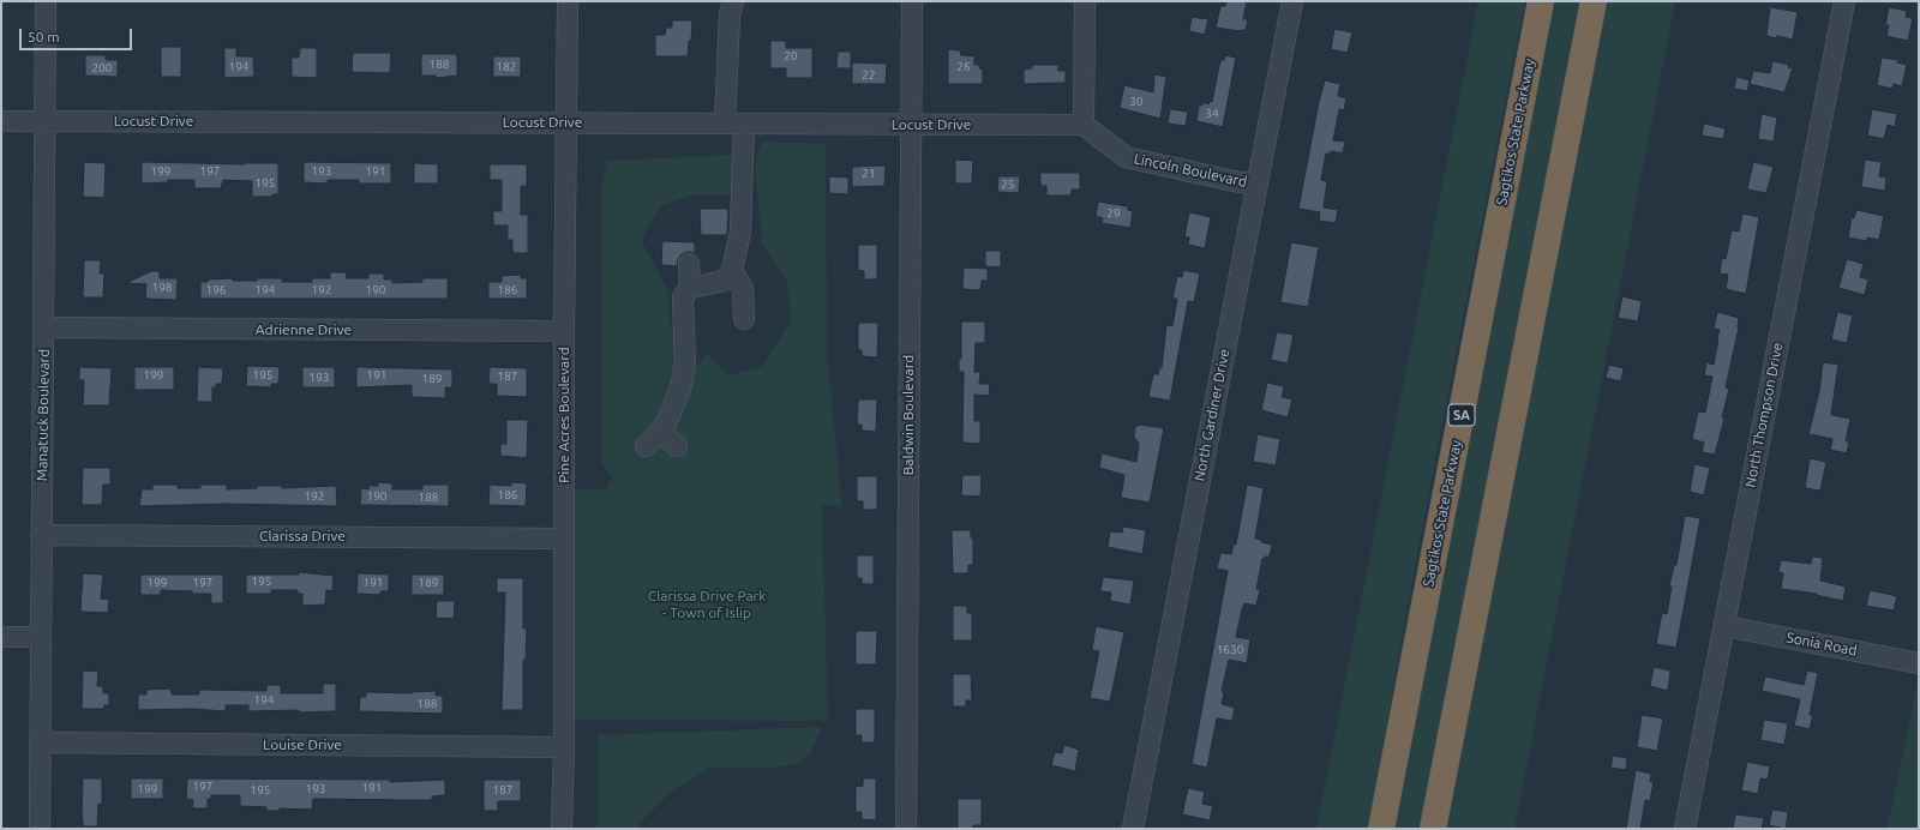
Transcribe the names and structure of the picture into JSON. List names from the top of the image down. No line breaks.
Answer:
{"streets":{"highway":["Sagtikos State Parkway","SA"],"street":["Locust Drive","Lincoln Boulevard","Adrienne Drive","Manatuck Boulevard","Pine Acres Boulevard","Baldwin Boulevard","North Gardiner Drive","North Thompson Drive","Clarissa Drive","Sonia Road","Louise Drive"]},"crossings":[["Locust Drive","Lincoln Boulevard"],["Locust Drive","Manatuck Boulevard"],["Locust Drive","Pine Acres Boulevard"],["Locust Drive","Baldwin Boulevard"],["Lincoln Boulevard","North Gardiner Drive"],["Adrienne Drive","Manatuck Boulevard"],["Adrienne Drive","Pine Acres Boulevard"],["Manatuck Boulevard","Clarissa Drive"],["Manatuck Boulevard","Louise Drive"],["Pine Acres Boulevard","Clarissa Drive"],["Pine Acres Boulevard","Louise Drive"],["North Thompson Drive","Sonia Road"]],"parks":["Clarissa Drive Park - Town of Islip"],"house_numbers":["20","188","194","182","26","200","22","30","34","199","197","193","191","21","195","25","29","198","196","194","192","190","186","199","195","191","187","193","189","186","192","190","188","195","199","197","191","189","1630","194","188","197","191","199","193","195","187"],"scale_bar":"50 m"}
